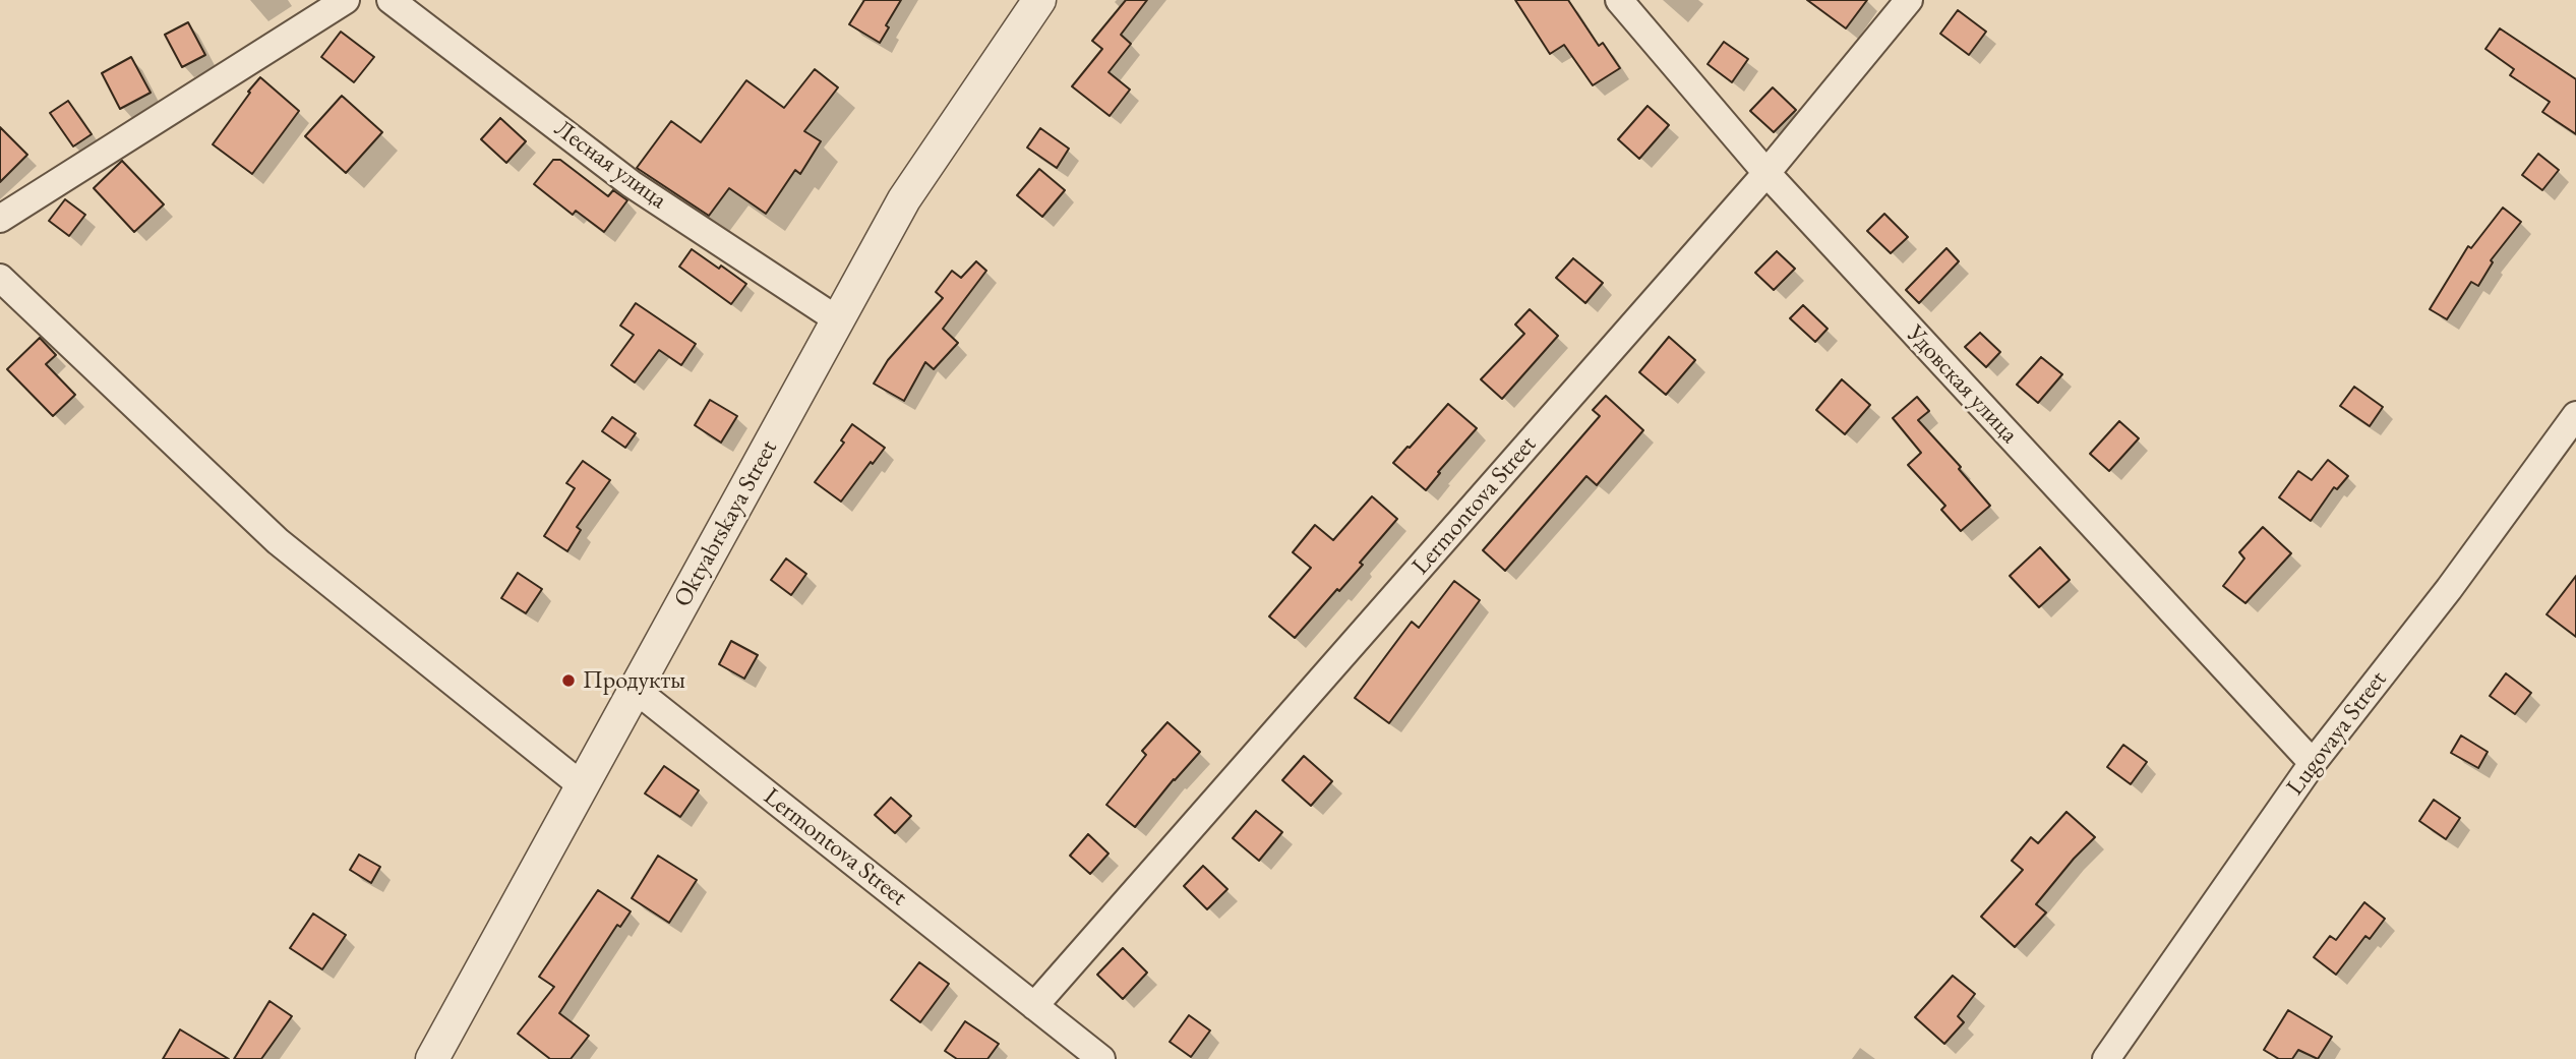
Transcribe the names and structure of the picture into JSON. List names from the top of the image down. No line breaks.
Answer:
{"streets":{"street":["Лесная улица","Удовская улица","Lermontova Street","Oktyabrskaya Street","Lugovaya Street"]},"crossings":[["Лесная улица","Oktyabrskaya Street"],["Удовская улица","Lermontova Street"],["Удовская улица","Lugovaya Street"],["Lermontova Street","Oktyabrskaya Street"]],"places":["Продукты"]}
